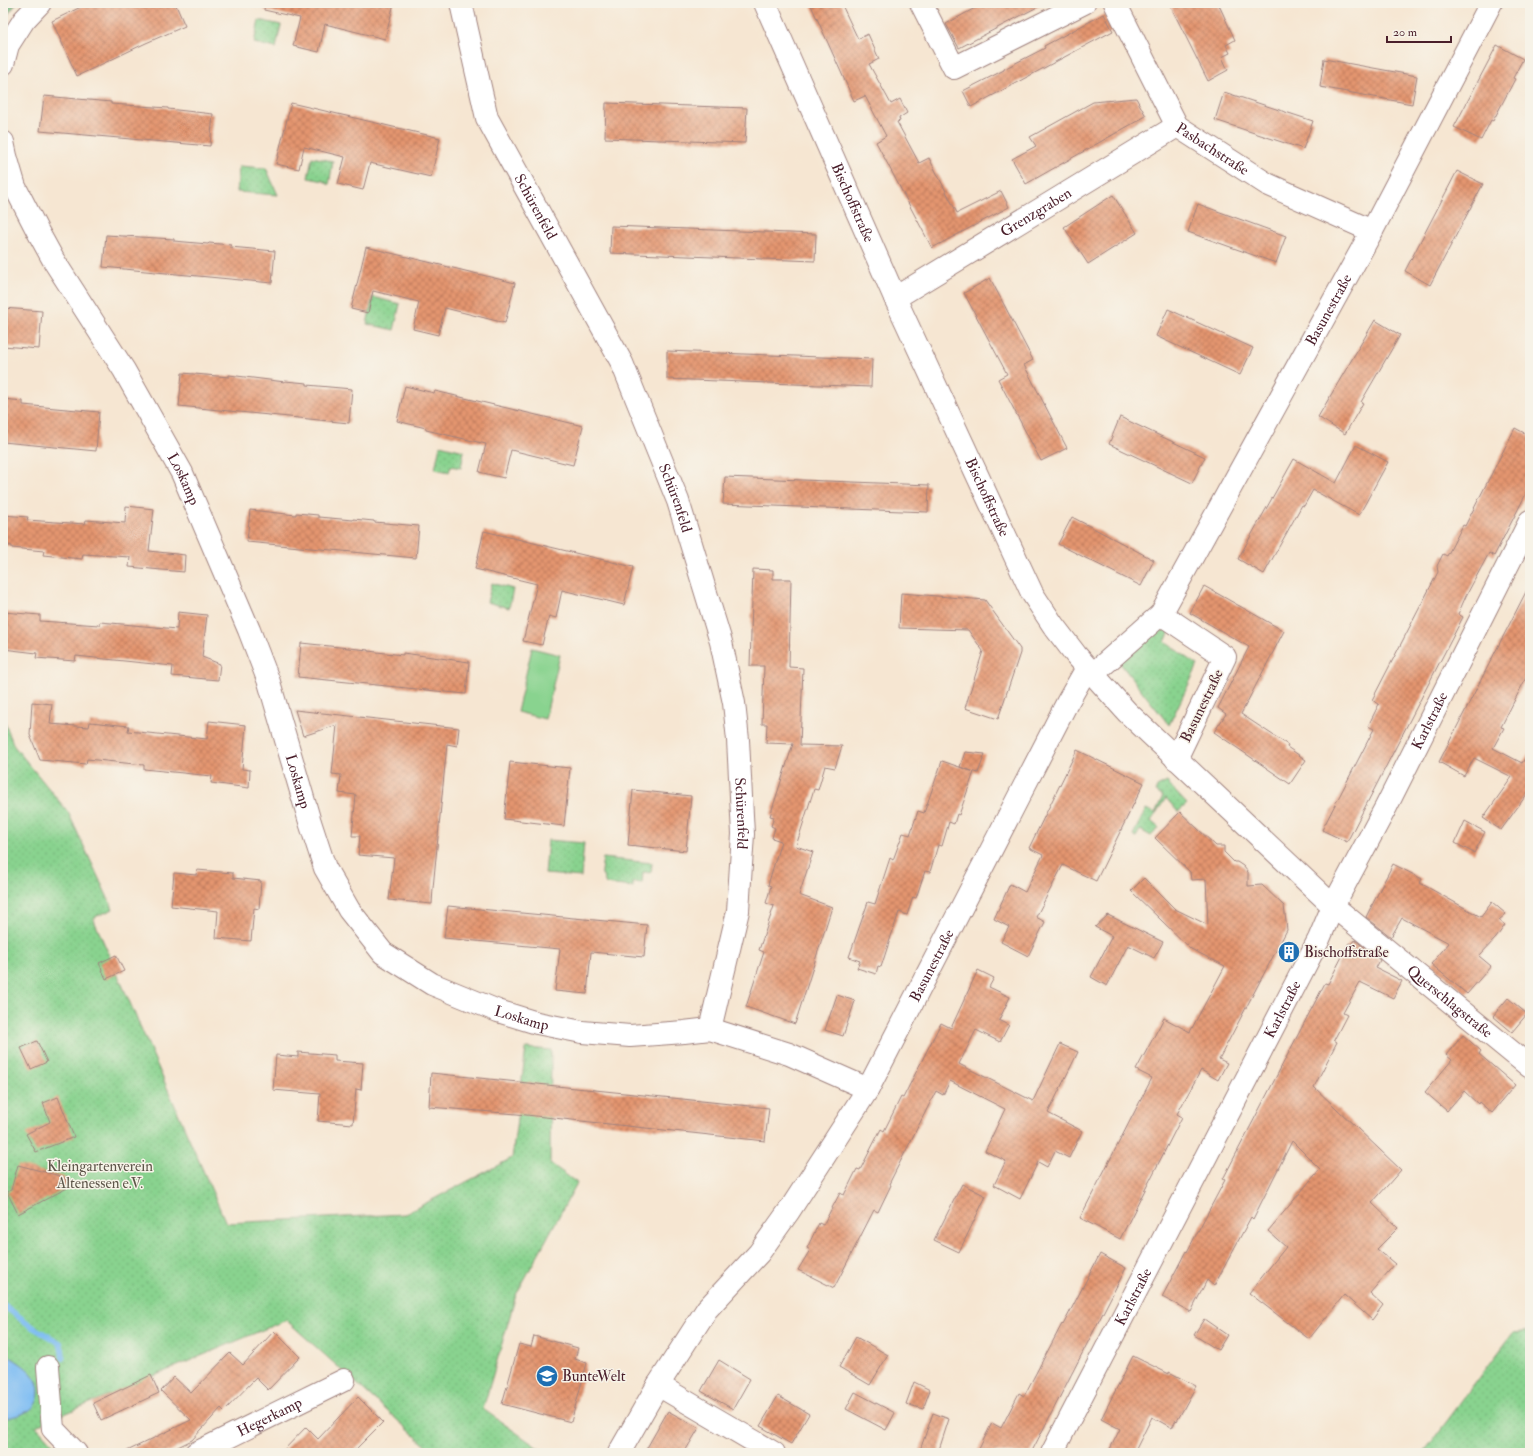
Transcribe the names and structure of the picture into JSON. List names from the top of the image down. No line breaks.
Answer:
{"streets":{"street":["Pasbachstraße","Bischoffstraße","Schürenfeld","Grenzgraben","Basunestraße","Loskamp","Karlstraße","Querschlagstraße","Hegerkamp"]},"crossings":[["Pasbachstraße","Grenzgraben"],["Pasbachstraße","Basunestraße"],["Bischoffstraße","Grenzgraben"],["Bischoffstraße","Basunestraße"],["Bischoffstraße","Karlstraße"],["Bischoffstraße","Querschlagstraße"],["Schürenfeld","Loskamp"],["Basunestraße","Loskamp"],["Karlstraße","Querschlagstraße"]],"parks":["Kleingartenverein Altenessen e.V."],"places":{"building":["Bischoffstraße"],"school or university":["BunteWelt"]},"scale_bar":"20 m"}
